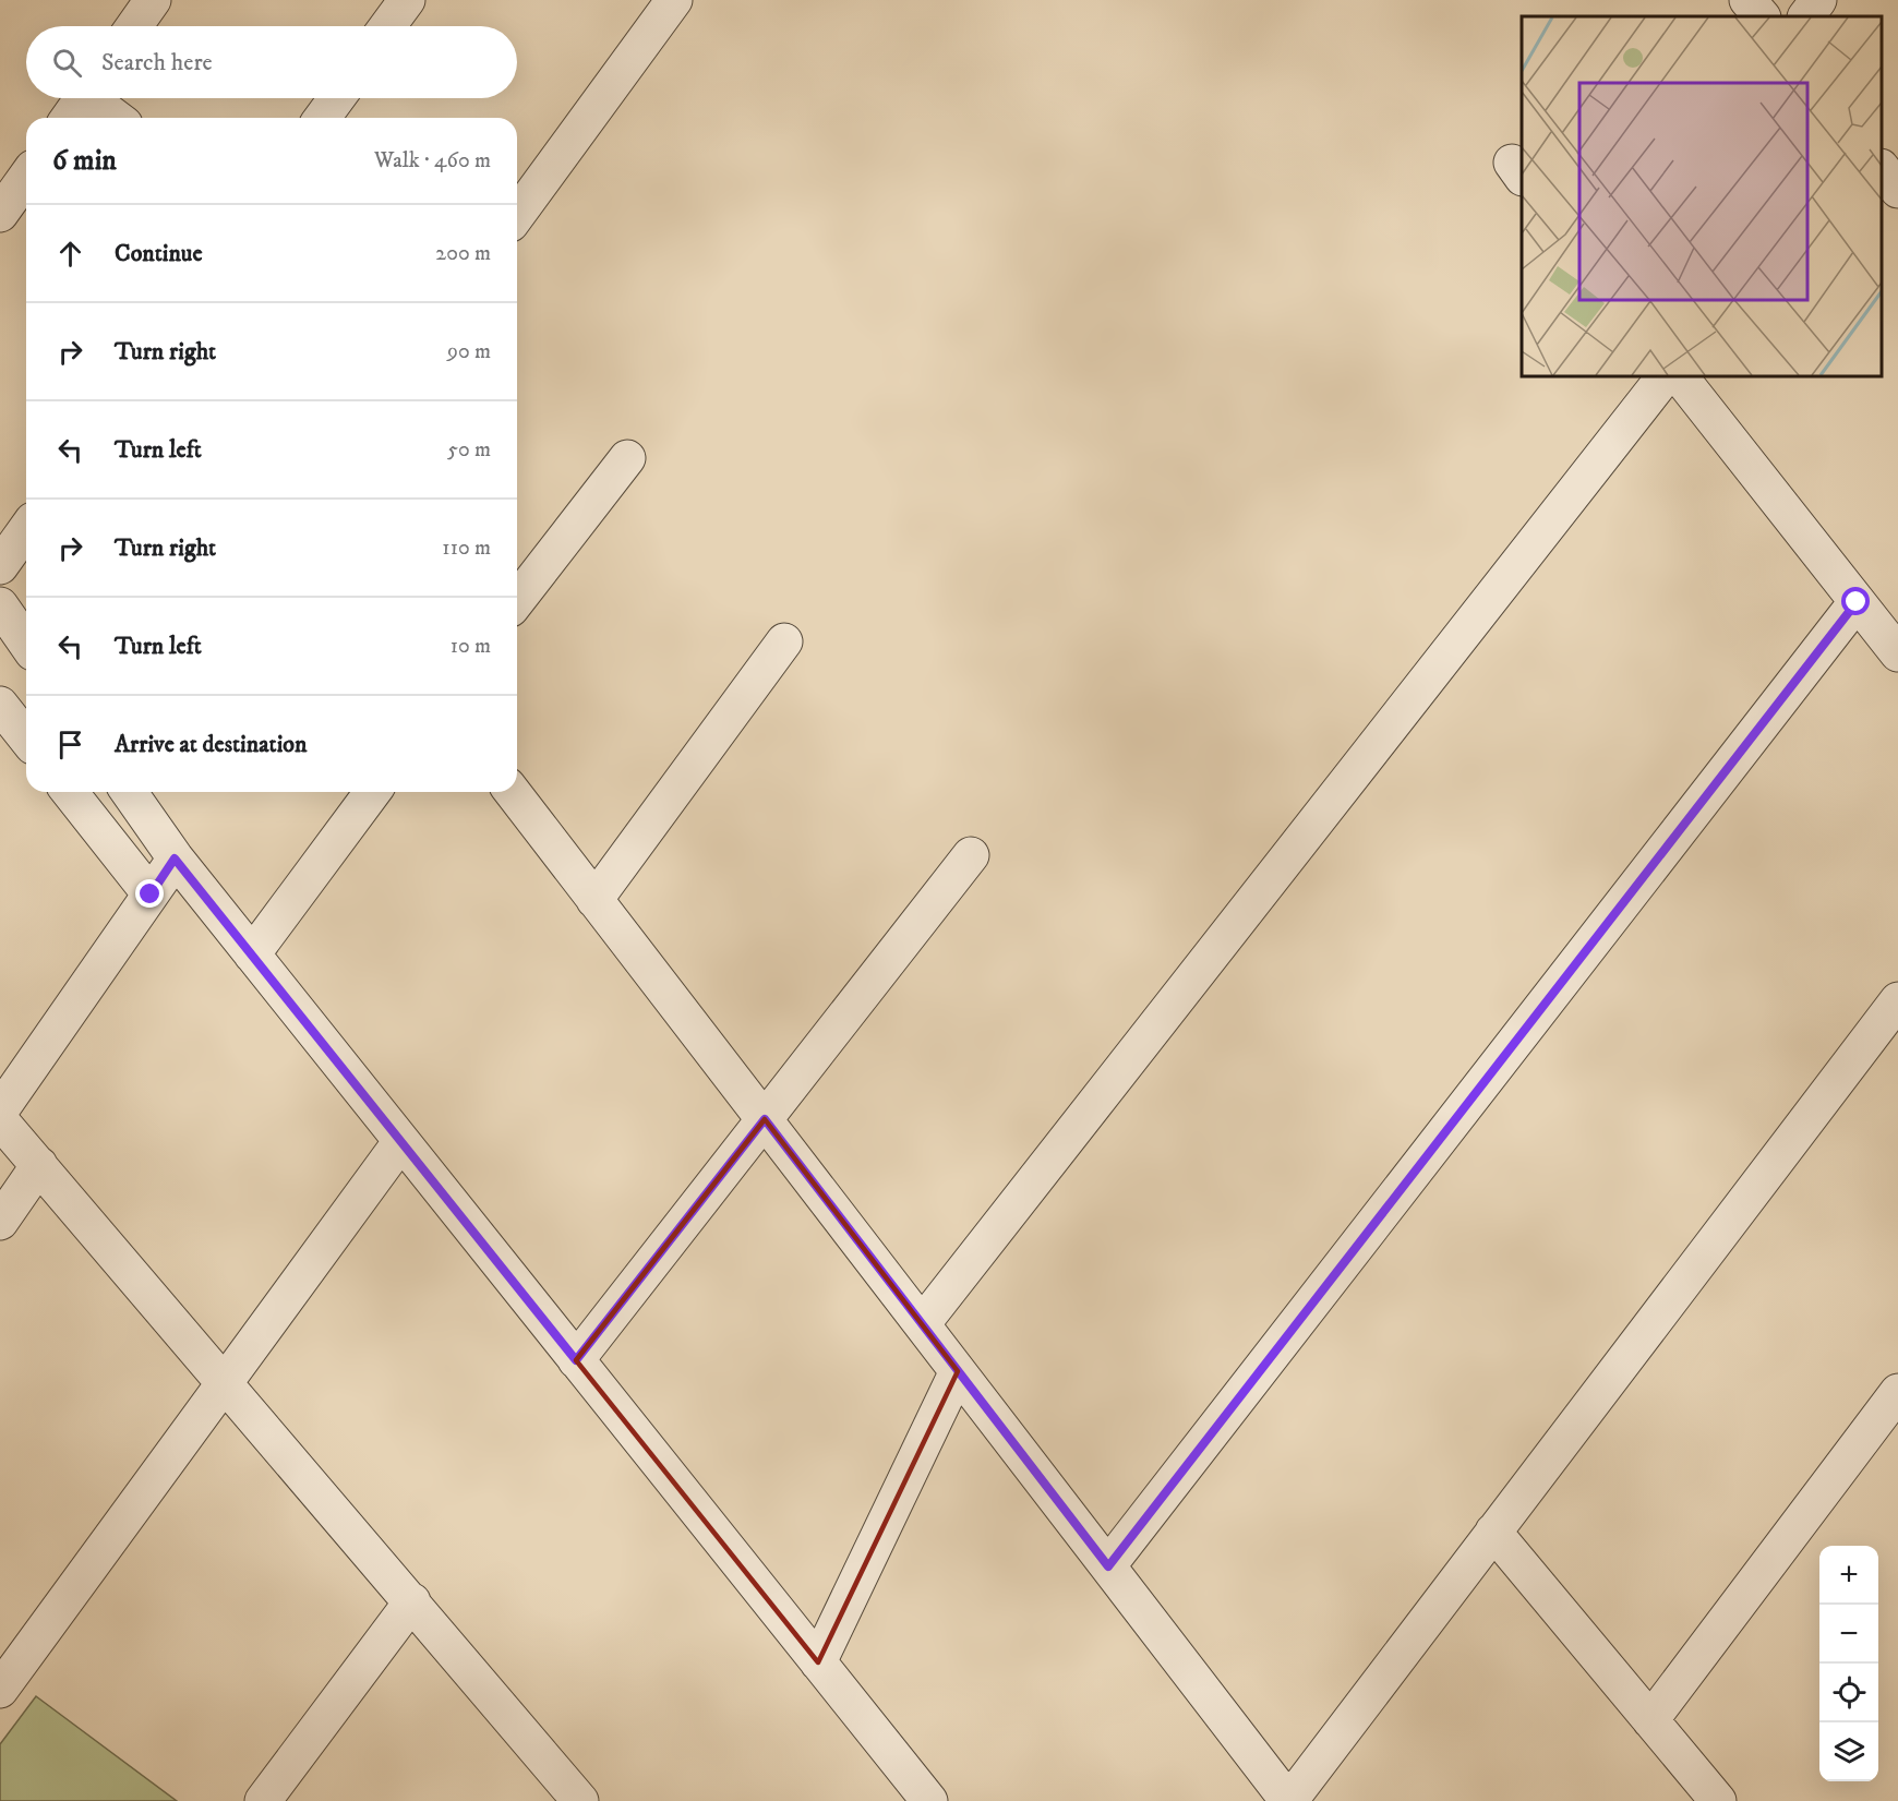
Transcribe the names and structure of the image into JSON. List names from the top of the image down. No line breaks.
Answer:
{"page":{"search":"Search here","heading":["6 min","Walk · 460 m"],"list":[["Continue","200 m"],["Turn right","90 m"],["Turn left","50 m"],["Turn right","110 m"],["Turn left","10 m"],"Arrive at destination"],"map_buttons":["+","−"]}}
